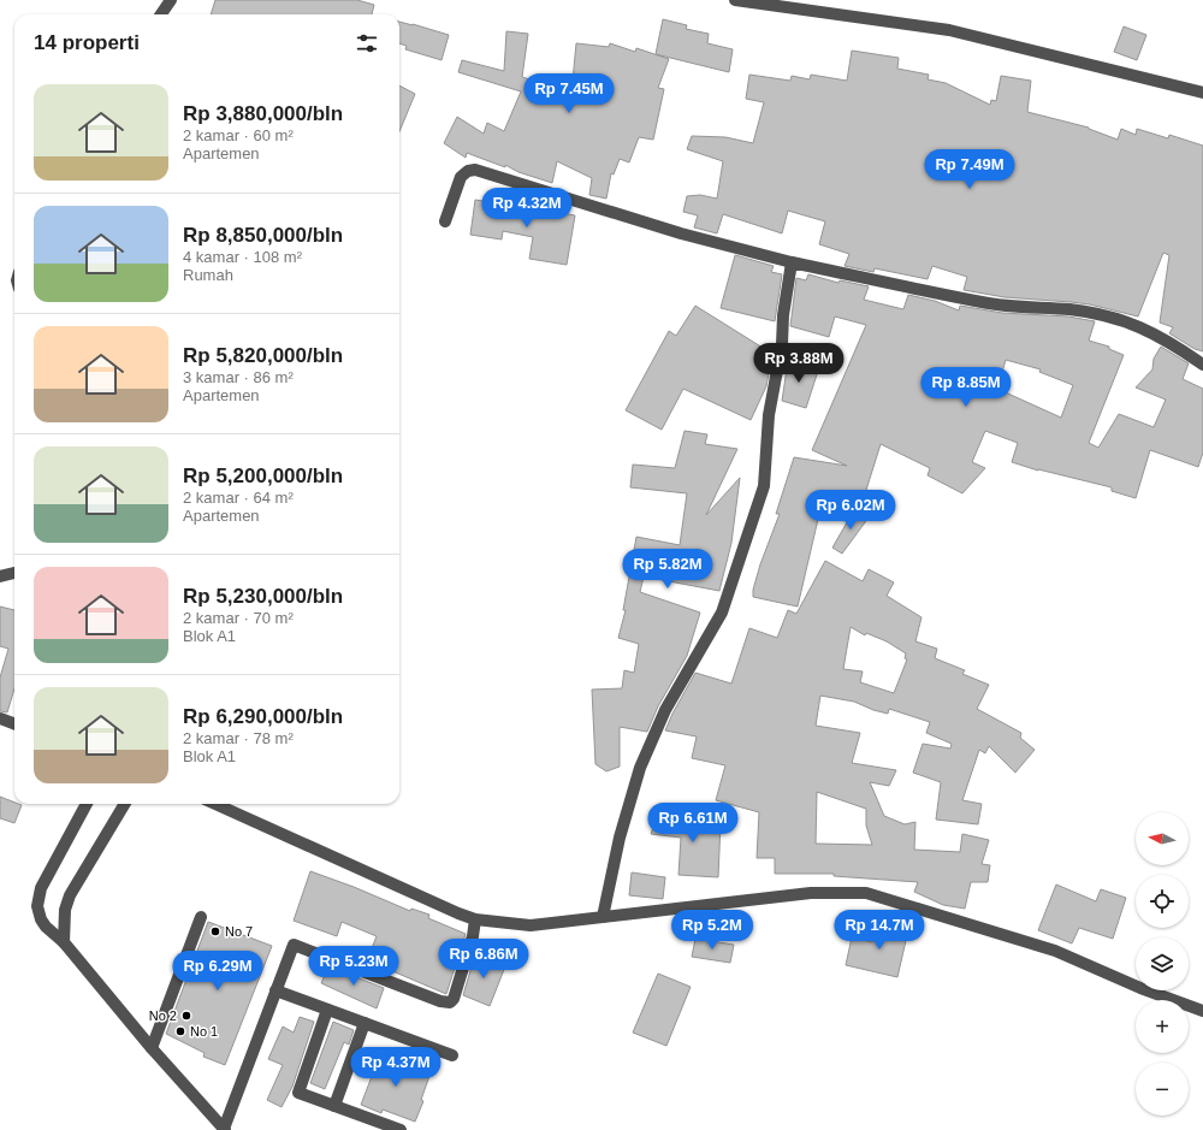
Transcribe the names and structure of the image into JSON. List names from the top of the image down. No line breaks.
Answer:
{"places":["No 7","No 2","No 1"],"north":"left","page":{"heading":"14 properti","list":[{"name":"Rp 3,880,000/bln","note":"2 kamar · 60 m² · Apartemen"},{"name":"Rp 8,850,000/bln","note":"4 kamar · 108 m² · Rumah"},{"name":"Rp 5,820,000/bln","note":"3 kamar · 86 m² · Apartemen"},{"name":"Rp 5,200,000/bln","note":"2 kamar · 64 m² · Apartemen"},{"name":"Rp 5,230,000/bln","note":"2 kamar · 70 m² · Blok A1"},{"name":"Rp 6,290,000/bln","note":"2 kamar · 78 m² · Blok A1"}],"price":["Rp 7.45M","Rp 7.49M","Rp 4.32M","Rp 3.88M","Rp 8.85M","Rp 6.02M","Rp 5.82M","Rp 6.61M","Rp 5.2M","Rp 14.7M","Rp 6.86M","Rp 5.23M","Rp 6.29M","Rp 4.37M"],"map_buttons":["+","−"]}}
